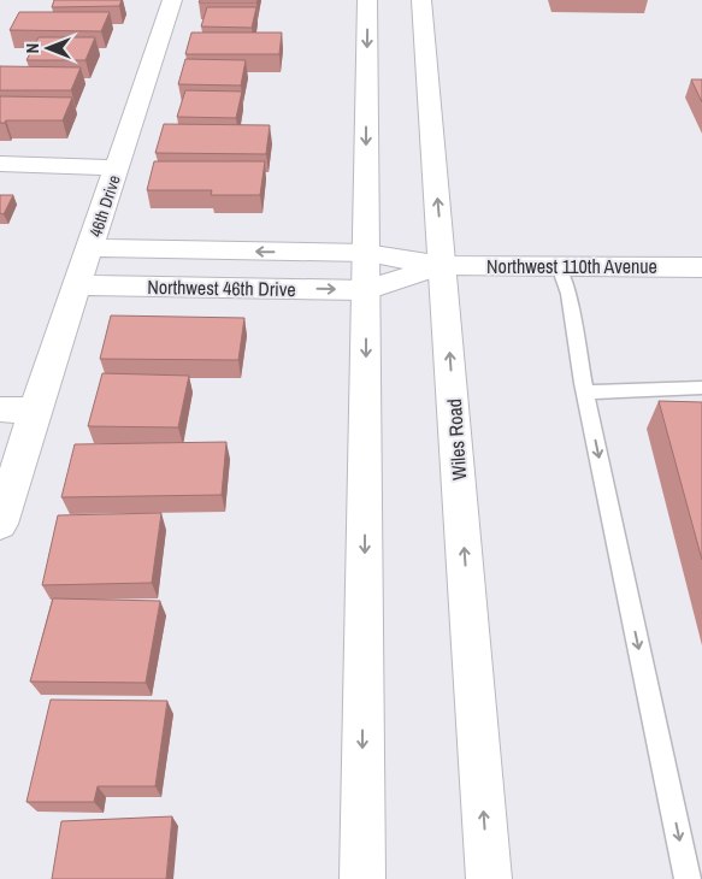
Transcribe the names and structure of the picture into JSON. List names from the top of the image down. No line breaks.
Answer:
{"streets":{"main road":["46th Drive","Northwest 110th Avenue","Northwest 46th Drive","Wiles Road"]},"crossings":[["46th Drive","Northwest 46th Drive"],["Northwest 110th Avenue","Northwest 46th Drive"],["Northwest 110th Avenue","Wiles Road"]],"north":"left"}
